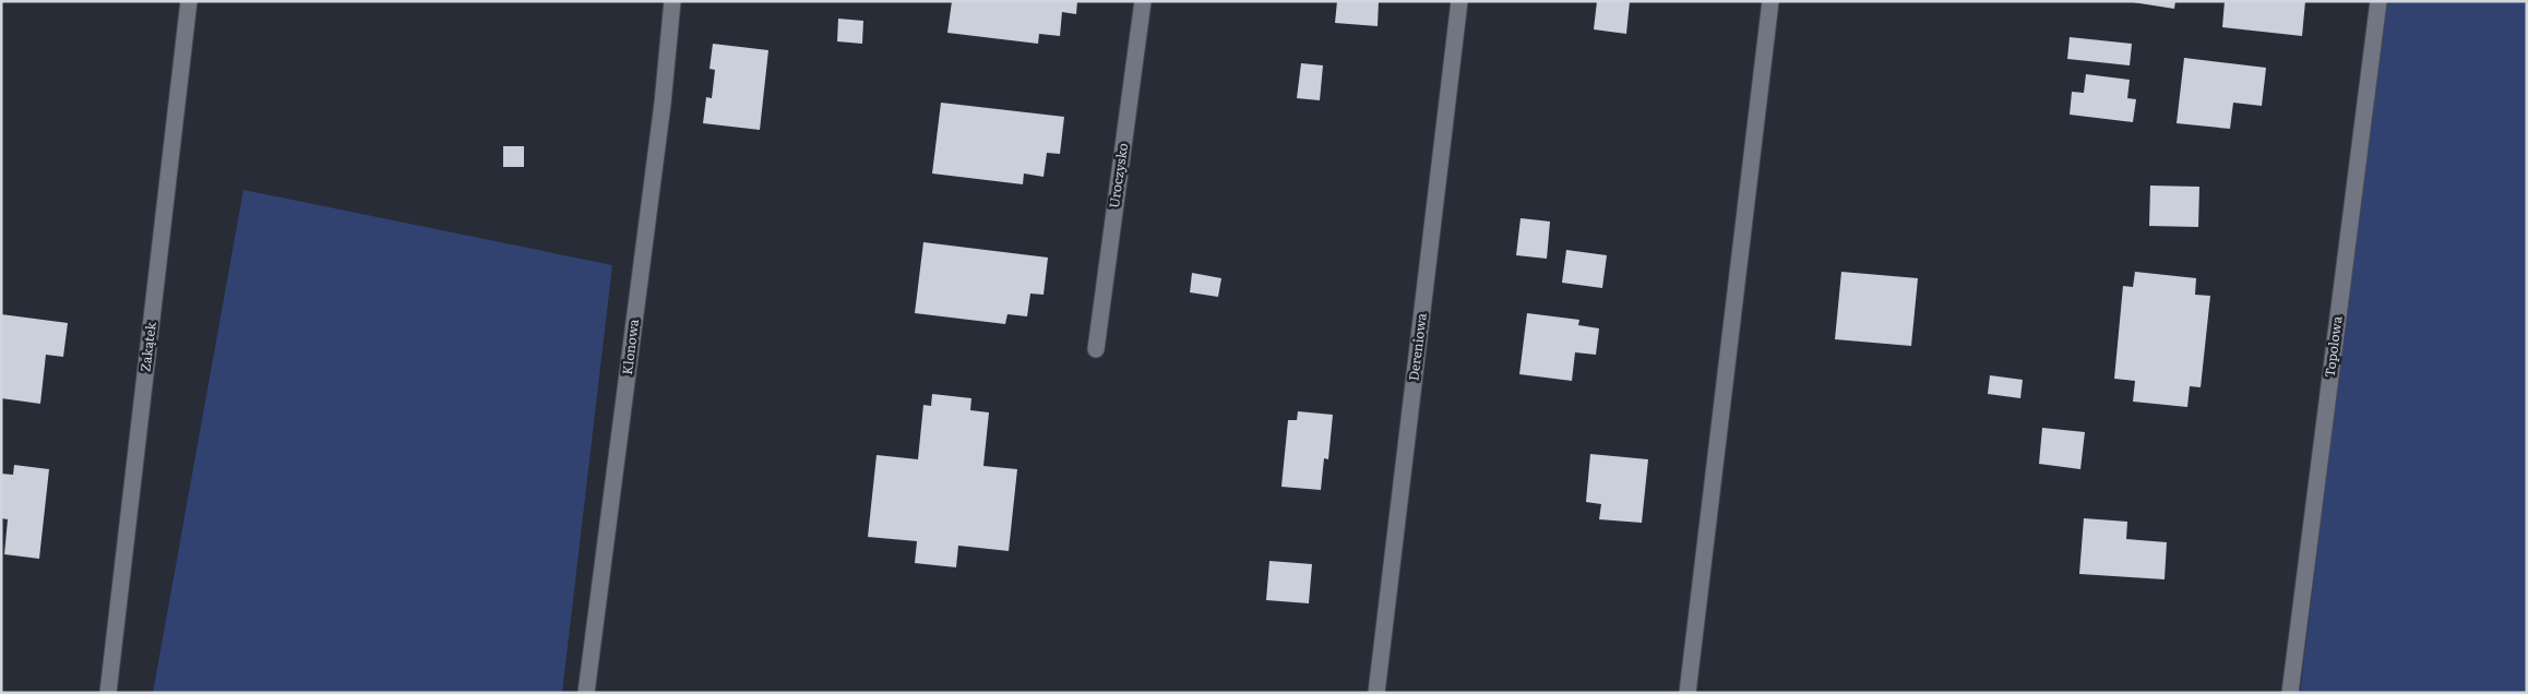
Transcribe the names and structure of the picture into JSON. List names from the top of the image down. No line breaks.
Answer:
{"streets":{"street":["Uroczysko","Zakątek","Klonowa","Dereniowa","Topolowa"]}}
